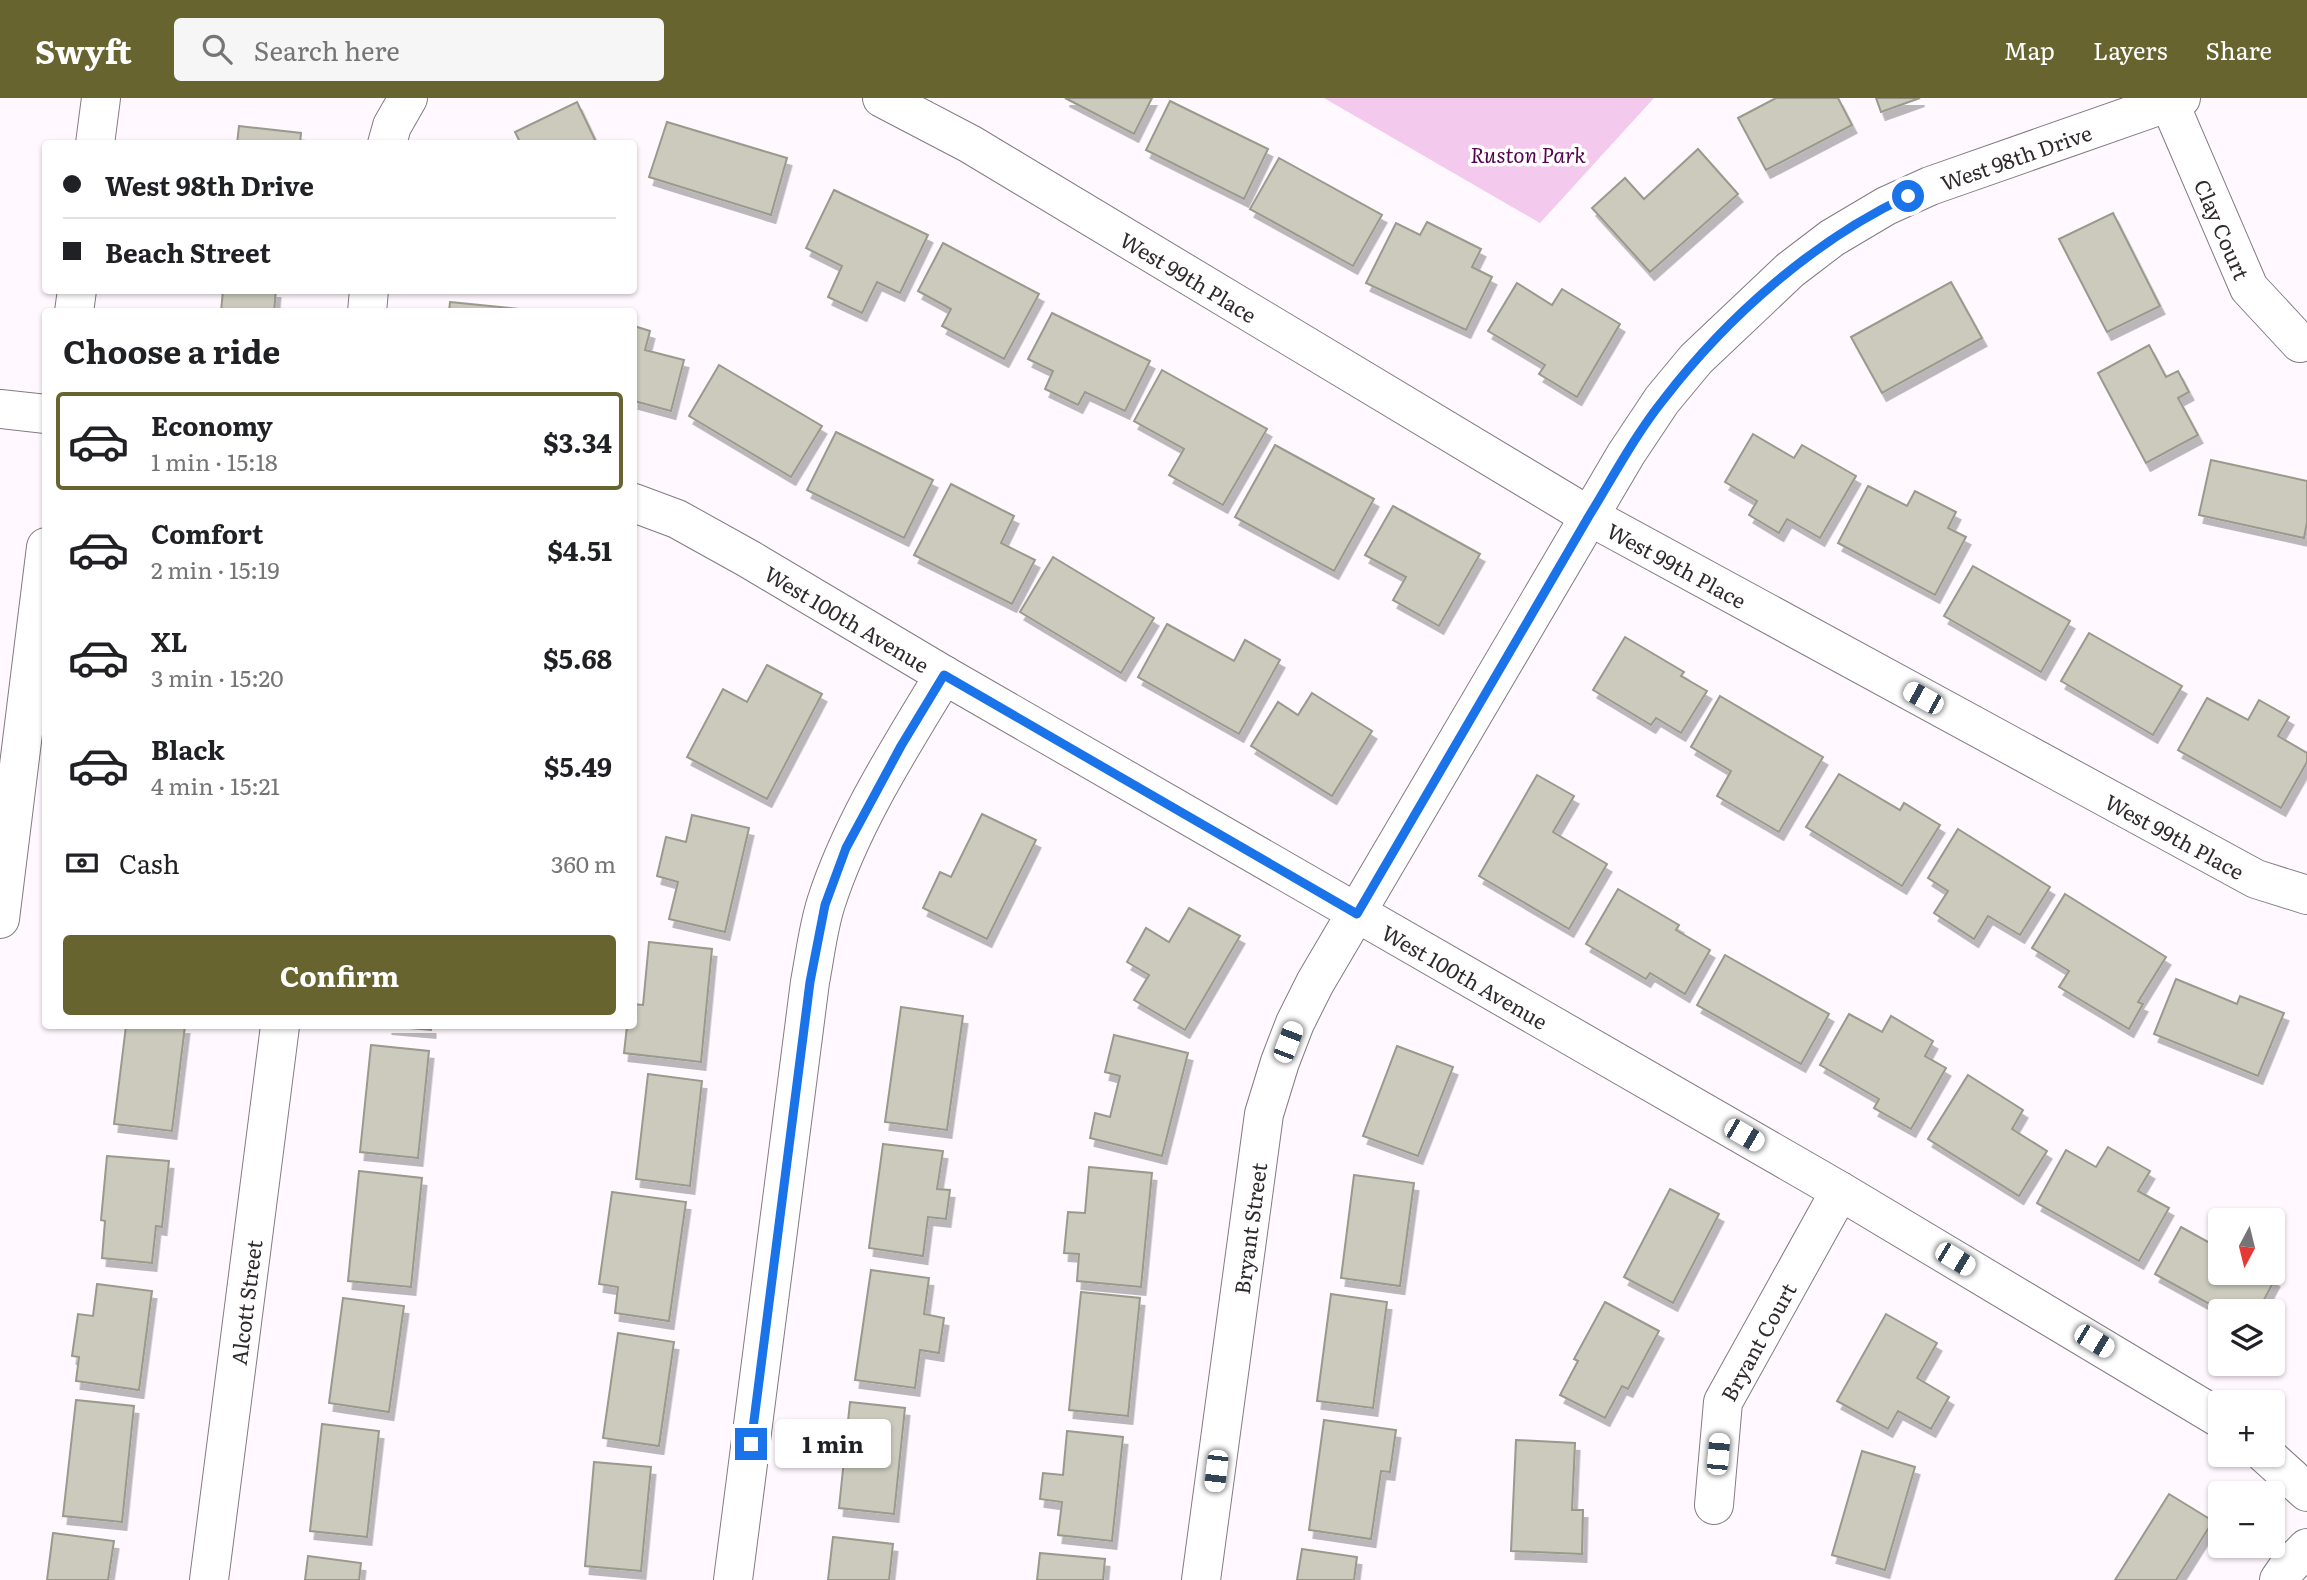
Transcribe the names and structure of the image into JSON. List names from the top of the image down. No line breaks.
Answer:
{"streets":{"street":["West 98th Drive","Clay Court","West 99th Place","West 100th Avenue","Bryant Street","Alcott Street","Bryant Court"]},"crossings":[["West 98th Drive","Clay Court"],["West 98th Drive","West 99th Place"],["West 98th Drive","West 100th Avenue"],["West 98th Drive","Bryant Street"],["West 100th Avenue","Bryant Street"],["West 100th Avenue","Bryant Court"]],"parks":["Ruston Park"],"north":"bottom","page":{"header":"Swyft","search":"Search here","nav":["Map","Layers","Share"],"banner":["West 98th Drive","Beach Street"],"heading":"Choose a ride","list":[{"name":"Economy","note":"1 min · 15:18","value":"$3.34"},{"name":"Comfort","note":"2 min · 15:19","value":"$4.51"},{"name":"XL","note":"3 min · 15:20","value":"$5.68"},{"name":"Black","note":"4 min · 15:21","value":"$5.49"}],"pay":["Cash","360 m"],"buttons":"Confirm","map_buttons":["+","−"],"bubble":"1 min"}}
